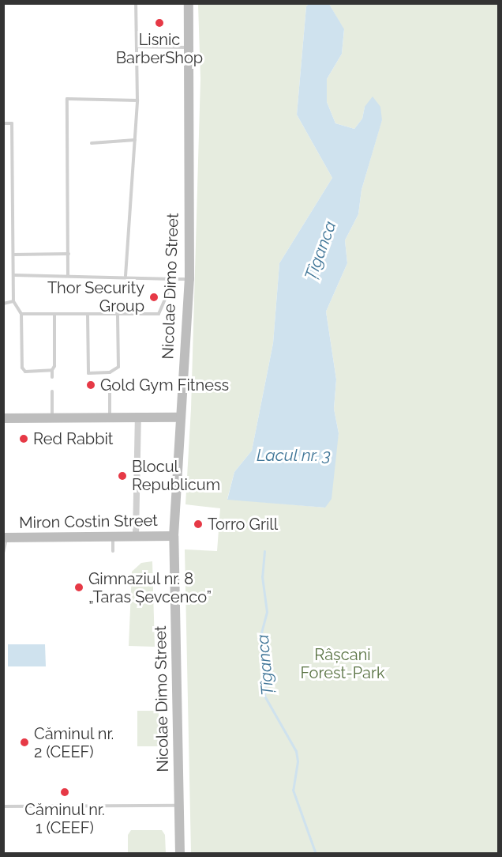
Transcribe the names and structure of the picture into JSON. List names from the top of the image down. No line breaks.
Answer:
{"streets":{"main road":["Nicolae Dimo Street","Miron Costin Street"]},"crossings":[["Nicolae Dimo Street","Miron Costin Street"]],"water":["Țîganca","Lacul nr. 3"],"parks":["Râșcani Forest-Park"],"places":["Lisnic BarberShop","Thor Security Group","Gold Gym Fitness","Red Rabbit","Blocul Republicum","Torro Grill","Gimnaziul nr. 8 „Taras Șevcenco”","Căminul nr. 2 (CEEF)","Căminul nr. 1 (CEEF)"]}
